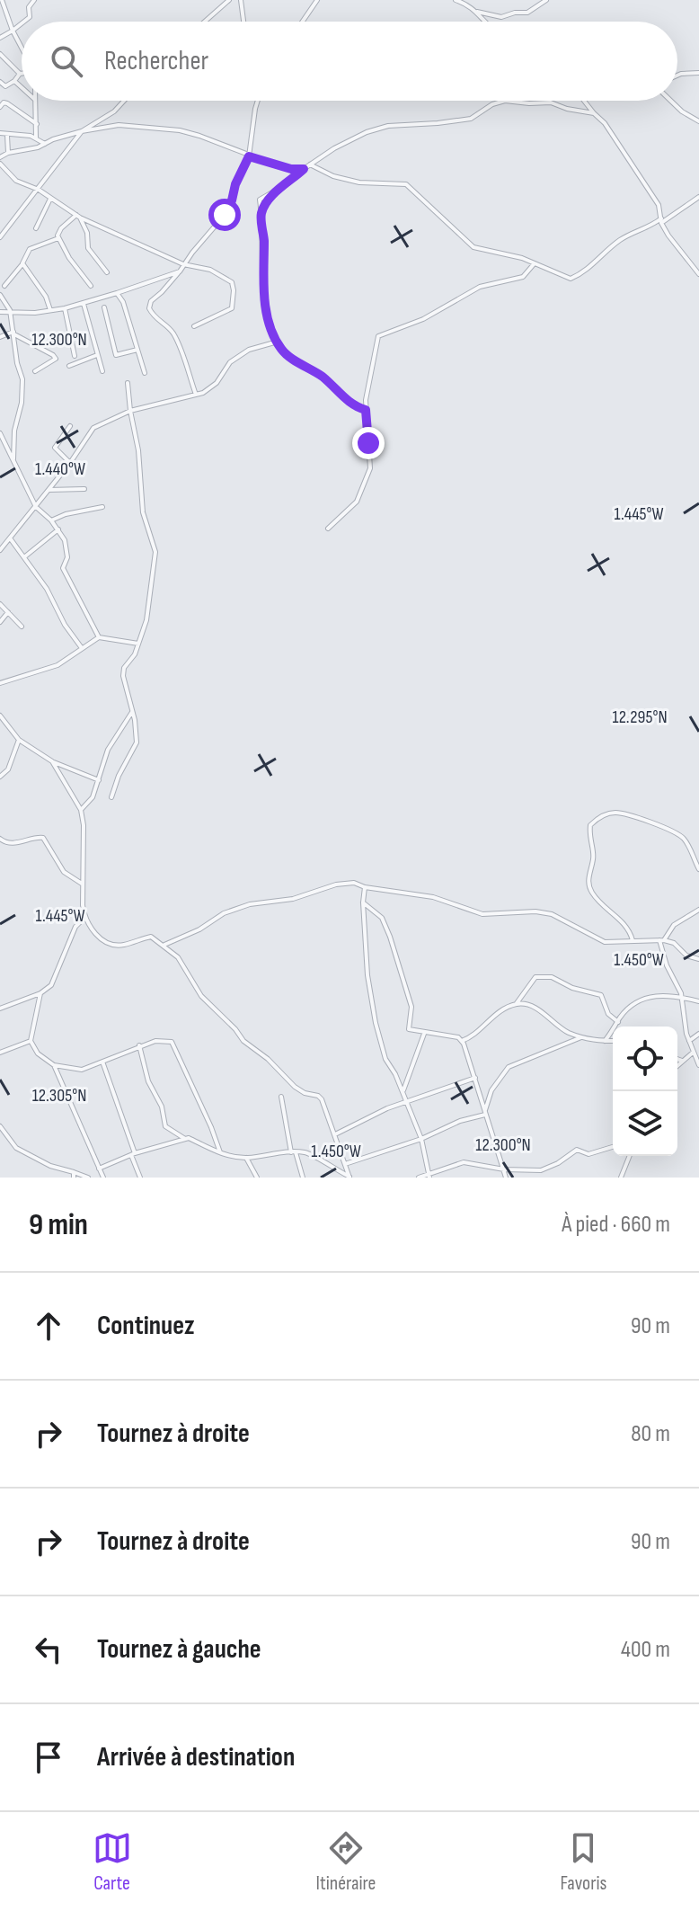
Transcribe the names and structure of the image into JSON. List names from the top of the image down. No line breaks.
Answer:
{"page":{"search":"Rechercher","heading":["9 min","À pied · 660 m"],"list":[["Continuez","90 m"],["Tournez à droite","80 m"],["Tournez à droite","90 m"],["Tournez à gauche","400 m"],"Arrivée à destination"],"nav":["Carte","Itinéraire","Favoris"]},"coordinates":["12.300°N","1.440°W","1.445°W","12.295°N","1.450°W","12.305°N"]}
